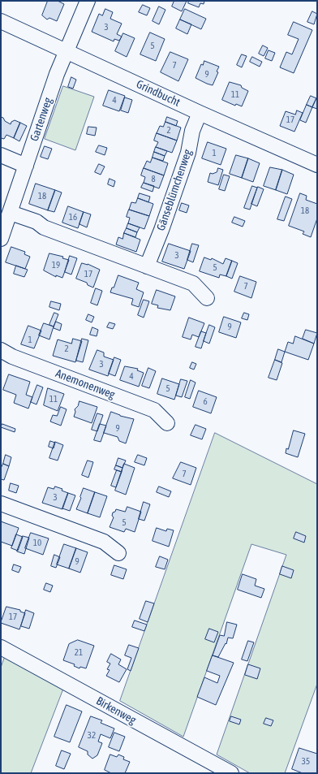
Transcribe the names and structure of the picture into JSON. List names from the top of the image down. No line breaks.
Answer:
{"streets":{"street":["Grindbucht","Gartenweg","Gänseblümchenweg","Anemonenweg","Birkenweg"]},"crossings":[["Grindbucht","Gartenweg"],["Grindbucht","Gänseblümchenweg"]],"house_numbers":["3","5","7","9","11","4","17","2","1","8","18","18","16","3","19","5","17","7","9","1","2","3","4","5","11","6","9","7","3","5","10","9","17","21","32","35"]}
